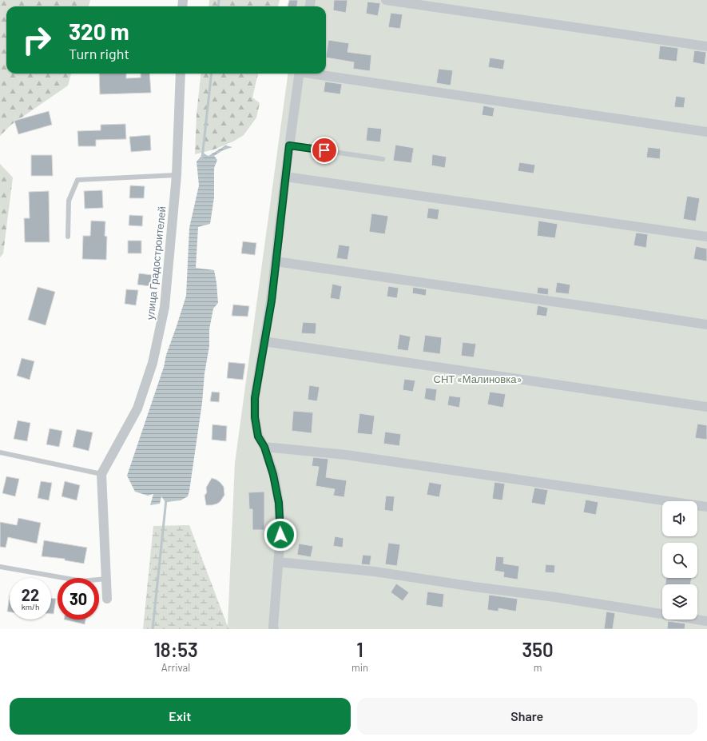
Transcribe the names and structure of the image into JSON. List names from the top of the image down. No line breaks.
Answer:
{"streets":{"street":["улица Градостроителей"]},"parks":["СНТ «Малиновка»"],"page":{"turn":["320 m","Turn right"],"speed":"22 km/h","limit":"30","eta":["18:53","Arrival","1","min","350","m"],"buttons":["Exit","Share"]}}
